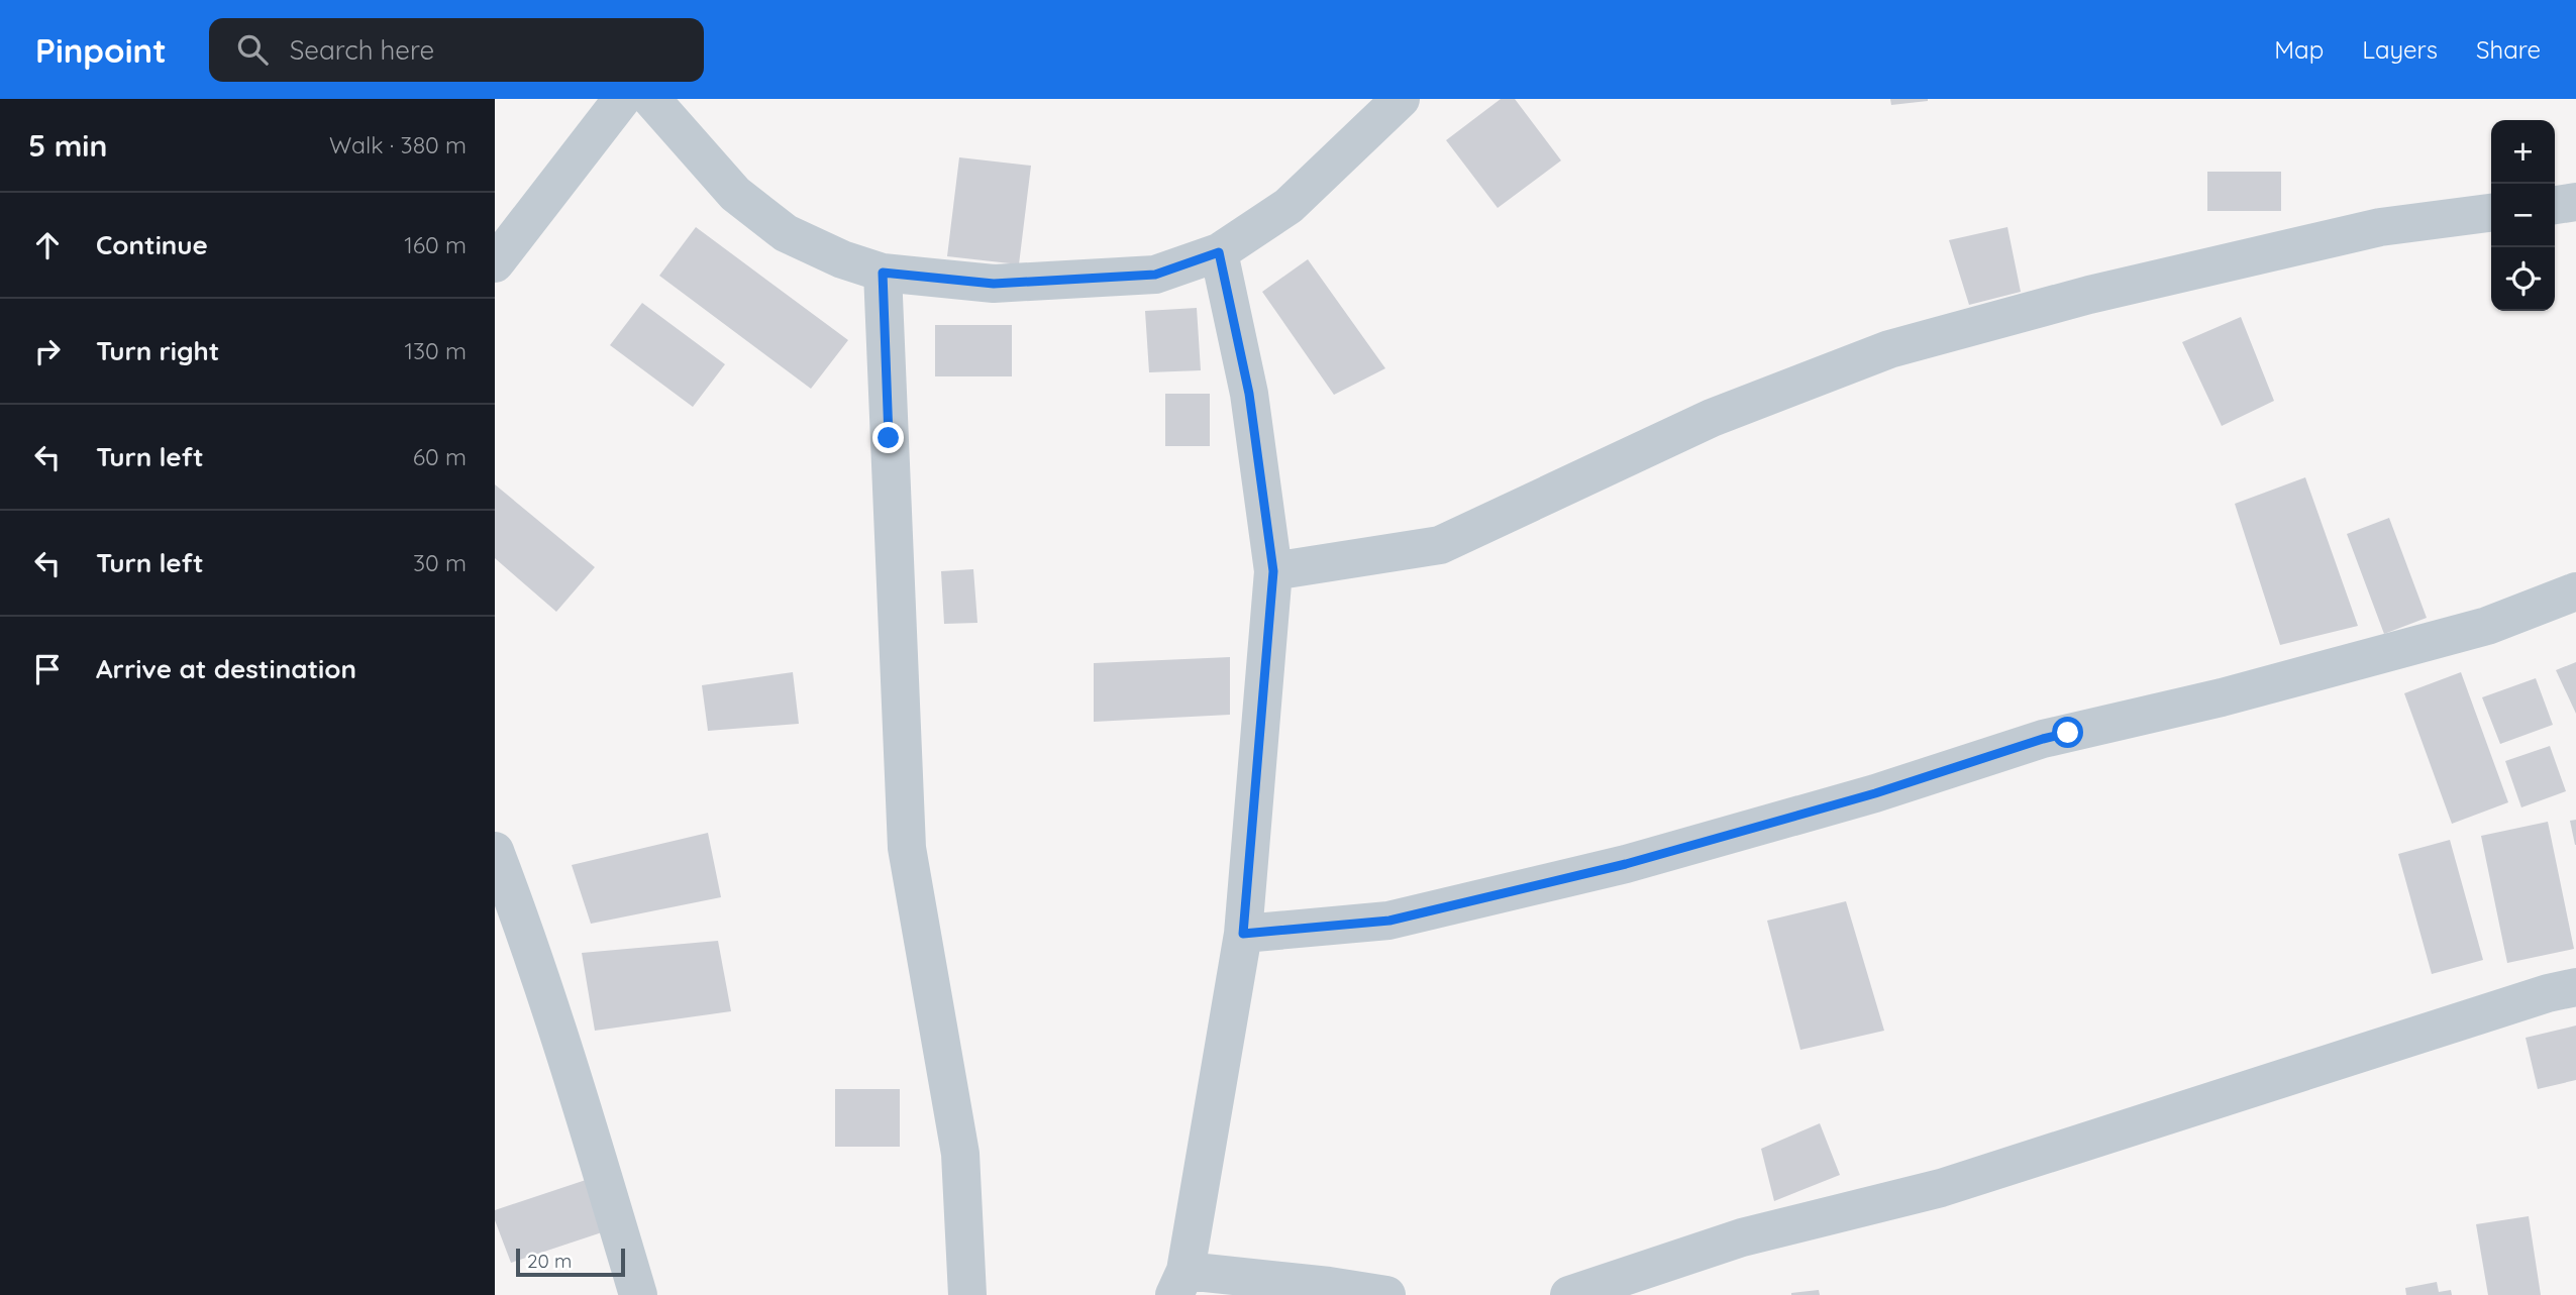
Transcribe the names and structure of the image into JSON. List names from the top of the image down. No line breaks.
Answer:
{"scale_bar":"20 m","page":{"header":"Pinpoint","search":"Search here","nav":["Map","Layers","Share"],"heading":["5 min","Walk · 380 m"],"map_buttons":["+","−"],"list":[["Continue","160 m"],["Turn right","130 m"],["Turn left","60 m"],["Turn left","30 m"],"Arrive at destination"],"scale":"20 m"}}
